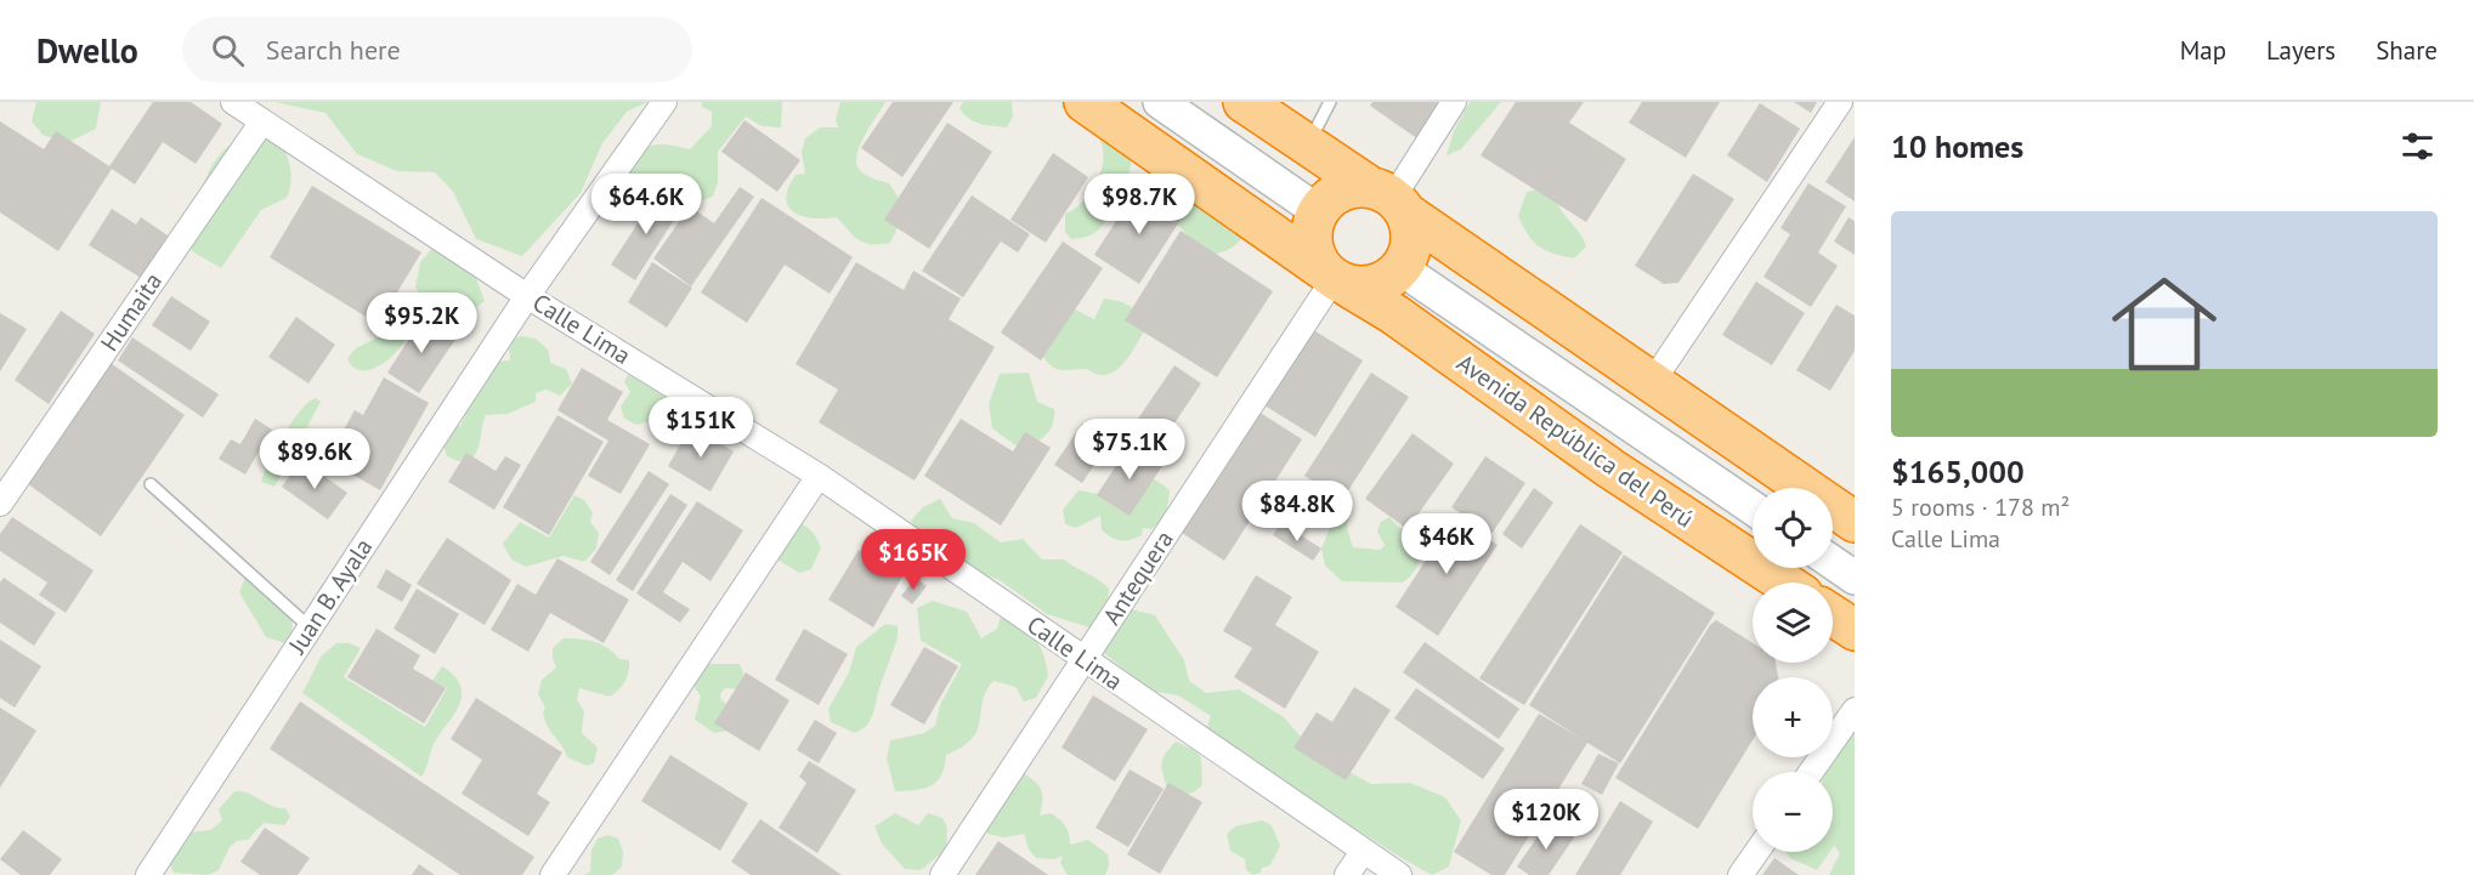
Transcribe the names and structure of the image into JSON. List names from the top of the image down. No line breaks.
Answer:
{"streets":{"highway":["Avenida República del Perú"],"street":["Humaita","Calle Lima","Antequera","Juan B. Ayala"]},"crossings":[["Humaita","Calle Lima"],["Calle Lima","Antequera"],["Calle Lima","Juan B. Ayala"],["Avenida República del Perú","Antequera"]],"page":{"header":"Dwello","search":"Search here","nav":["Map","Layers","Share"],"heading":"10 homes","price":["$64.6K","$98.7K","$95.2K","$151K","$75.1K","$89.6K","$84.8K","$46K","$165K","$120K"],"list":[{"name":"$165,000","note":"5 rooms · 178 m² · Calle Lima"}],"map_buttons":["+","−"]}}
